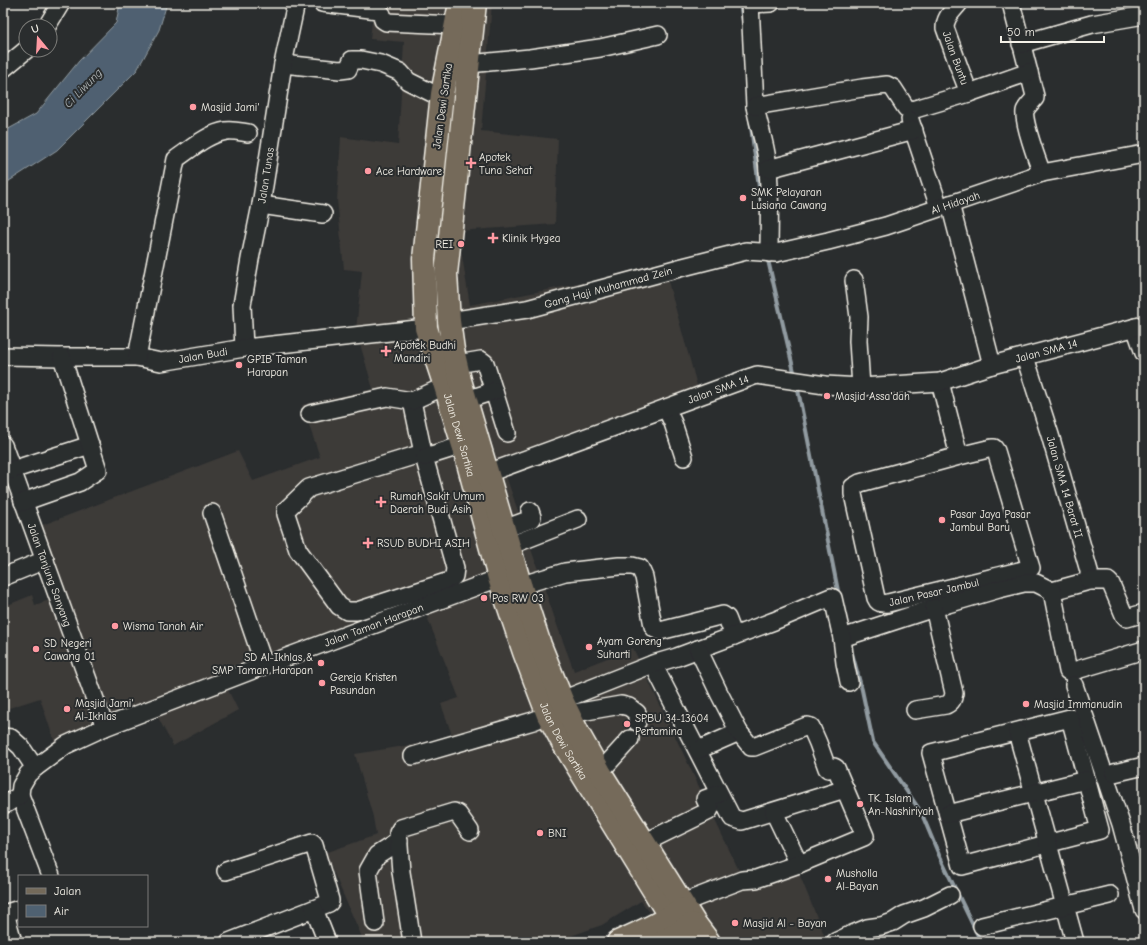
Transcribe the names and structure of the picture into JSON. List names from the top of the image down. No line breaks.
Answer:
{"streets":{"main road":["Jalan Dewi Sartika"],"street":["Jalan Buntu","Jalan Tunas","Al Hidayah","Gang Haji Muhammad Zein","Jalan SMA 14","Jalan Budi","Jalan SMA 14 Barat II","Jalan Tanjung Sanyang","Jalan Pasar Jambul","Jalan Taman Harapan"]},"crossings":[["Jalan Dewi Sartika","Gang Haji Muhammad Zein"],["Jalan Dewi Sartika","Jalan SMA 14"],["Jalan Dewi Sartika","Jalan Budi"],["Jalan Dewi Sartika","Jalan Taman Harapan"],["Jalan Tunas","Jalan Budi"],["Al Hidayah","Gang Haji Muhammad Zein"],["Jalan SMA 14","Jalan SMA 14 Barat II"],["Jalan Tanjung Sanyang","Jalan Taman Harapan"]],"water":["Ci Liwung"],"places":{"other":["Masjid Jami'","Ace Hardware","SMK Pelayaran Lusiana Cawang","REI","GPIB Taman Harapan","Masjid Assa'dah","Pasar Jaya Pasar Jambul Baru","Pos RW 03","Wisma Tanah Air","Ayam Goreng Suharti","SD Negeri Cawang 01","SD Al-Ikhlas & SMP Taman Harapan","Gereja Kristen Pasundan","Masjid Immanudin","Masjid Jami' Al-Ikhlas","SPBU 34-13604 Pertamina","TK. Islam An-Nashiriyah","BNI","Musholla Al-Bayan","Masjid Al - Bayan"],"health":["Apotek Tuna Sehat","Klinik Hygea","Apotek Budhi Mandiri","Rumah Sakit Umum Daerah Budi Asih","RSUD BUDHI ASIH"]},"legend":["Jalan","Air"],"scale_bar":"50 m","north":"top"}
